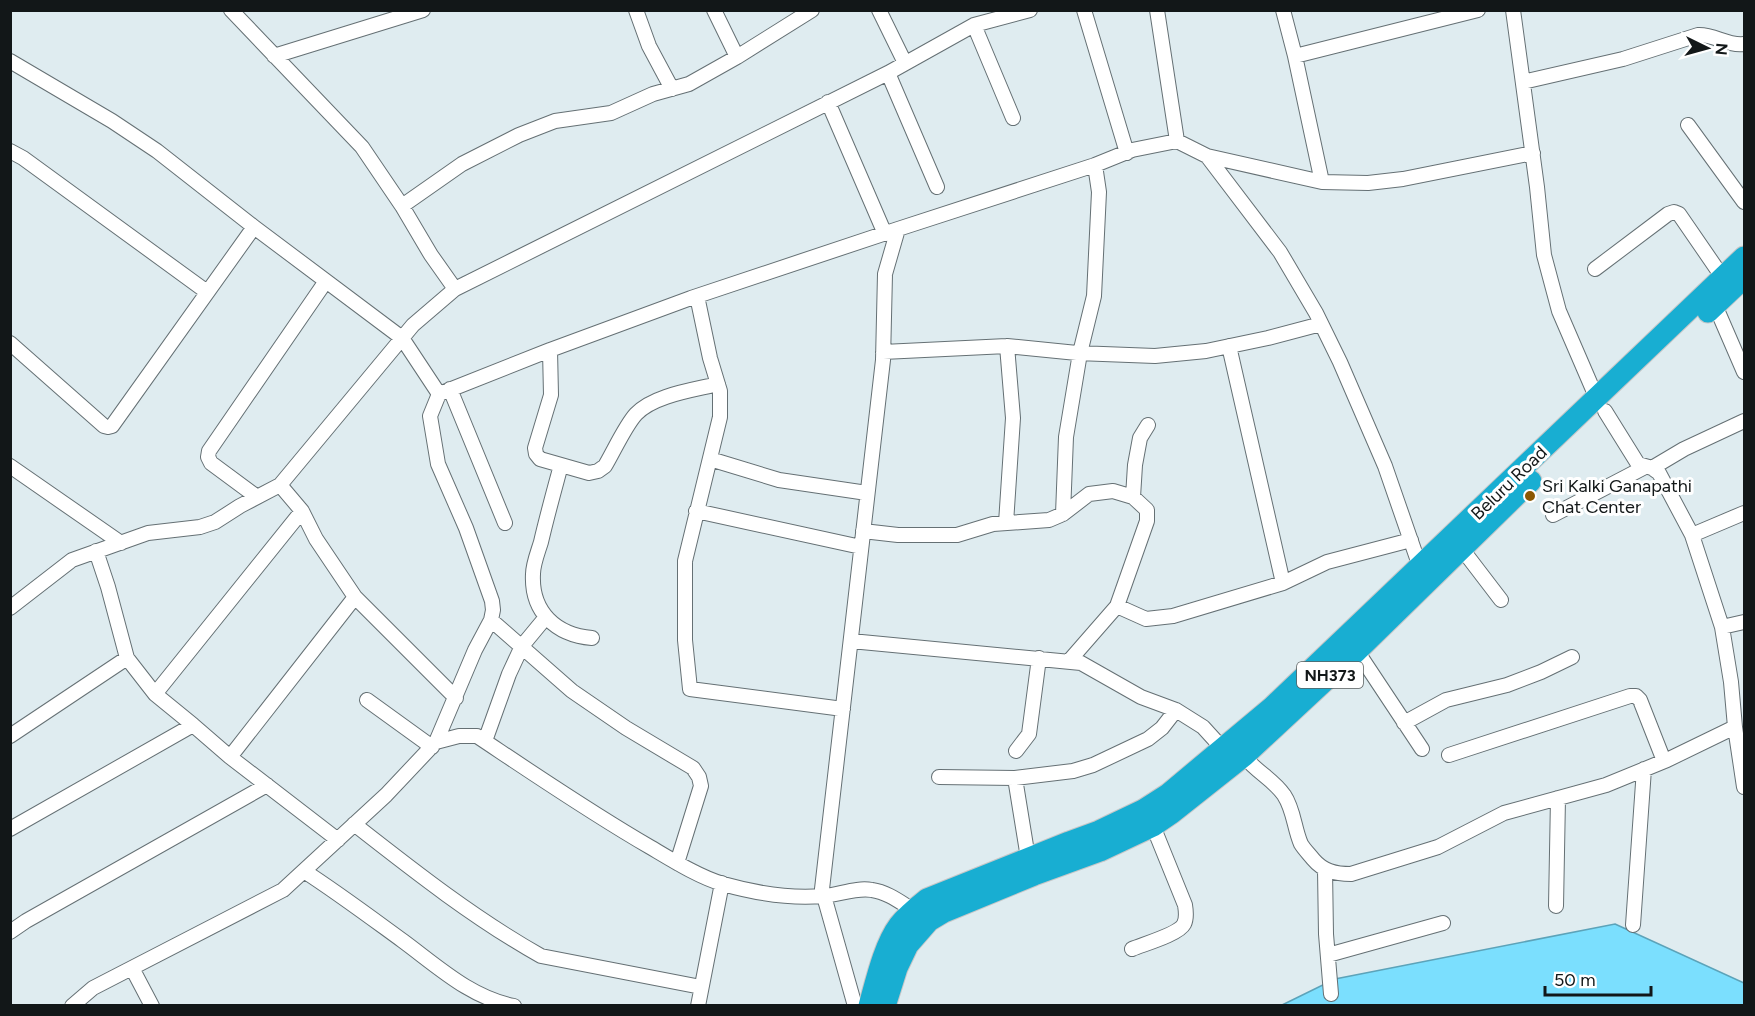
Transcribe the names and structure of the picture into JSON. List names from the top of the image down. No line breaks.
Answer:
{"streets":{"highway":["Beluru Road","NH373"]},"crossings":[["Beluru Road","NH373"]],"places":["Sri Kalki Ganapathi Chat Center"],"scale_bar":"50 m","north":"right"}
